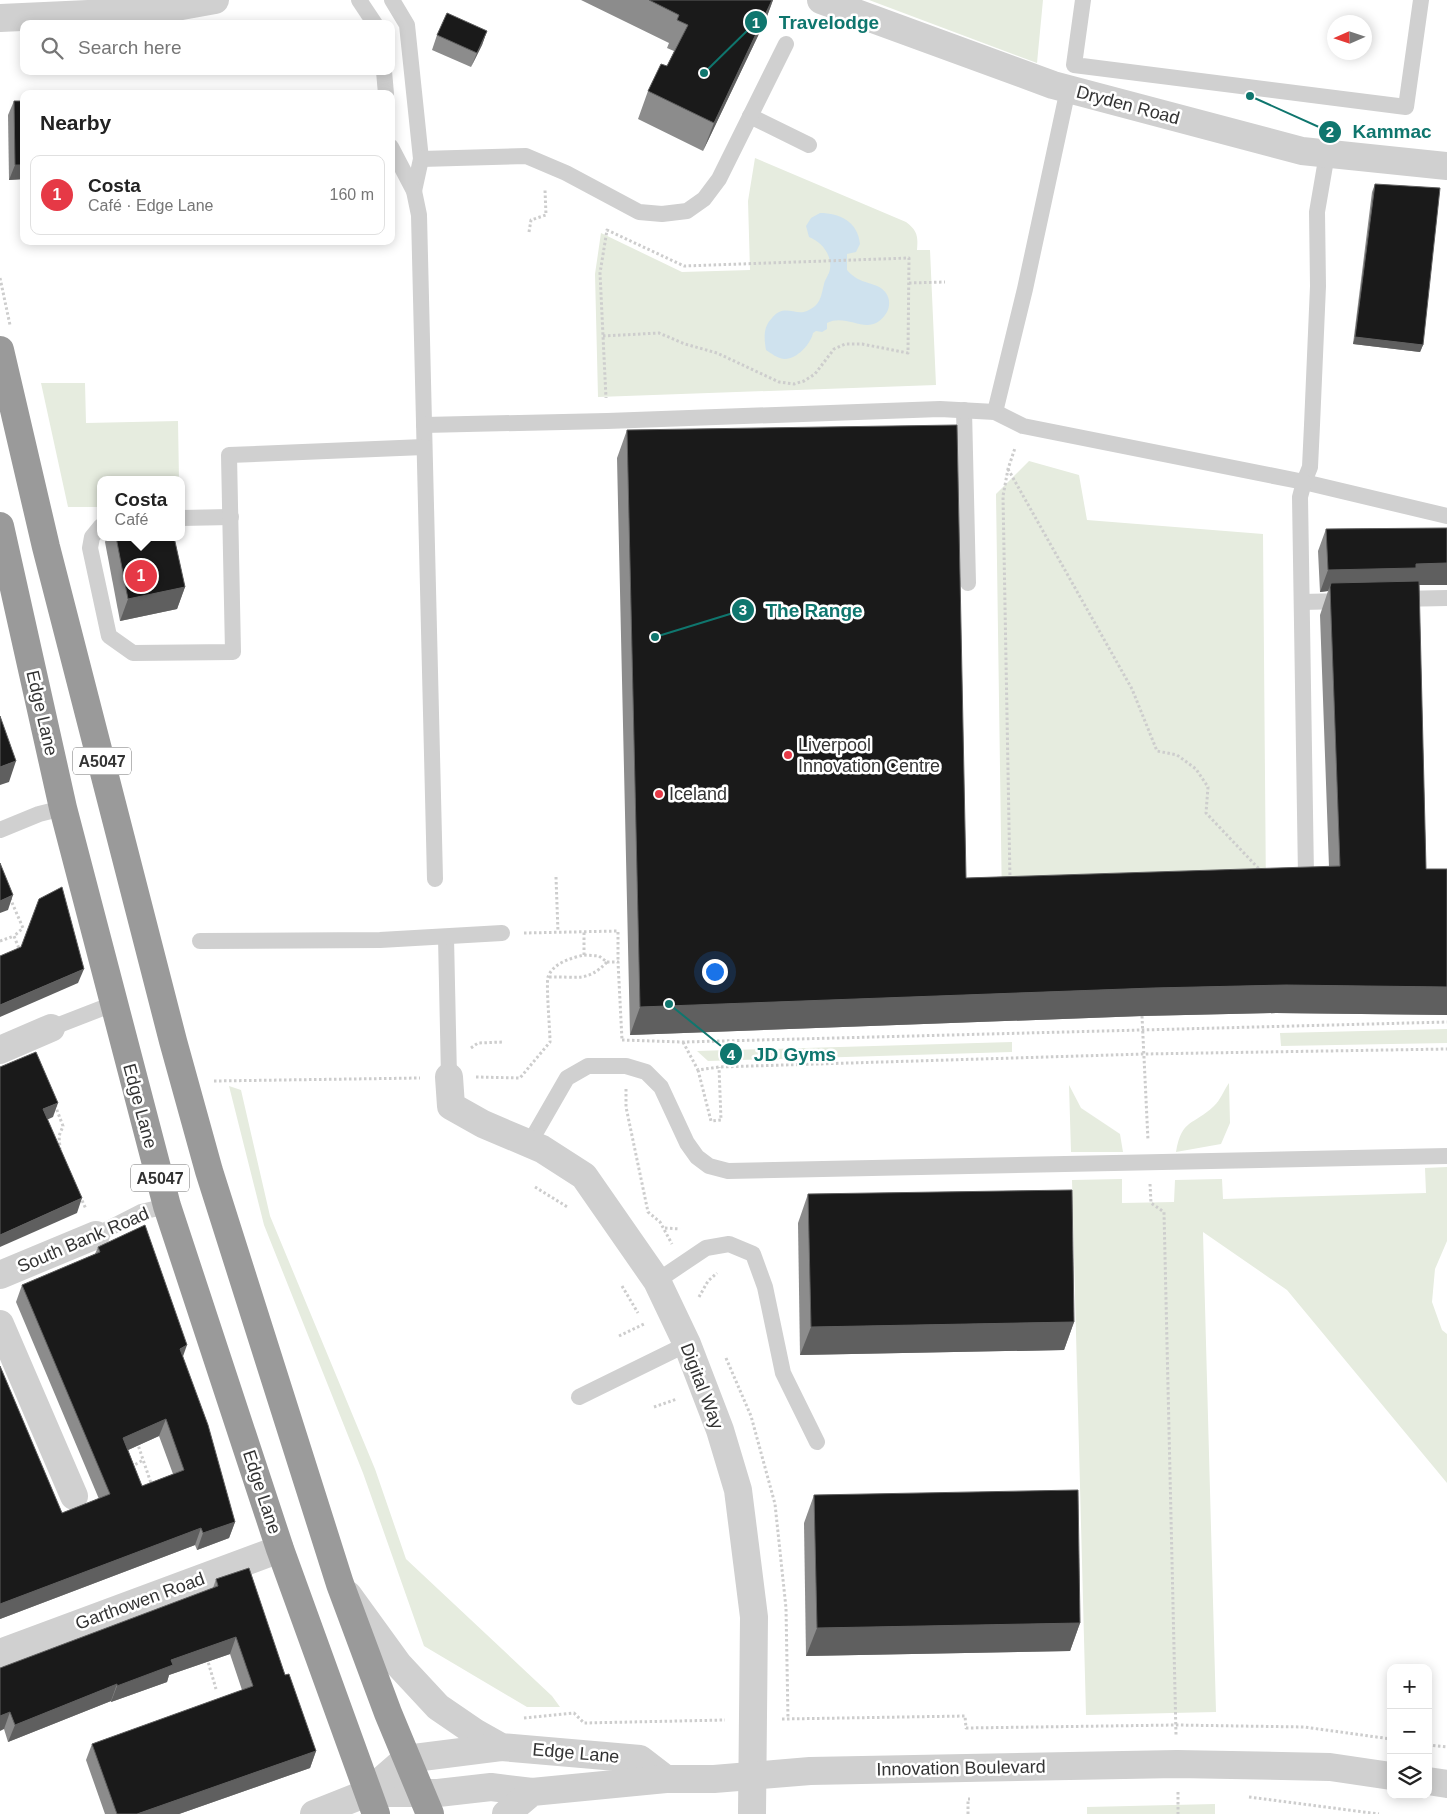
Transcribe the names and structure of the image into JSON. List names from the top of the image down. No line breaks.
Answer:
{"streets":{"highway":["Edge Lane","A5047"],"street":["Dryden Road","South Bank Road","Digital Way","Garthowen Road","Innovation Boulevard"]},"crossings":[["Edge Lane","South Bank Road"],["Edge Lane","Garthowen Road"],["Edge Lane","Innovation Boulevard"],["Digital Way","Innovation Boulevard"]],"places":["Travelodge","Kammac","The Range","Liverpool Innovation Centre","Iceland","JD Gyms"],"north":"left","page":{"search":"Search here","heading":"Nearby","list":[{"mark":"1","name":"Costa","note":"Café · Edge Lane","value":"160 m"}],"popup":["Costa","Café"],"pins":"1","map_buttons":["+","−"]}}
